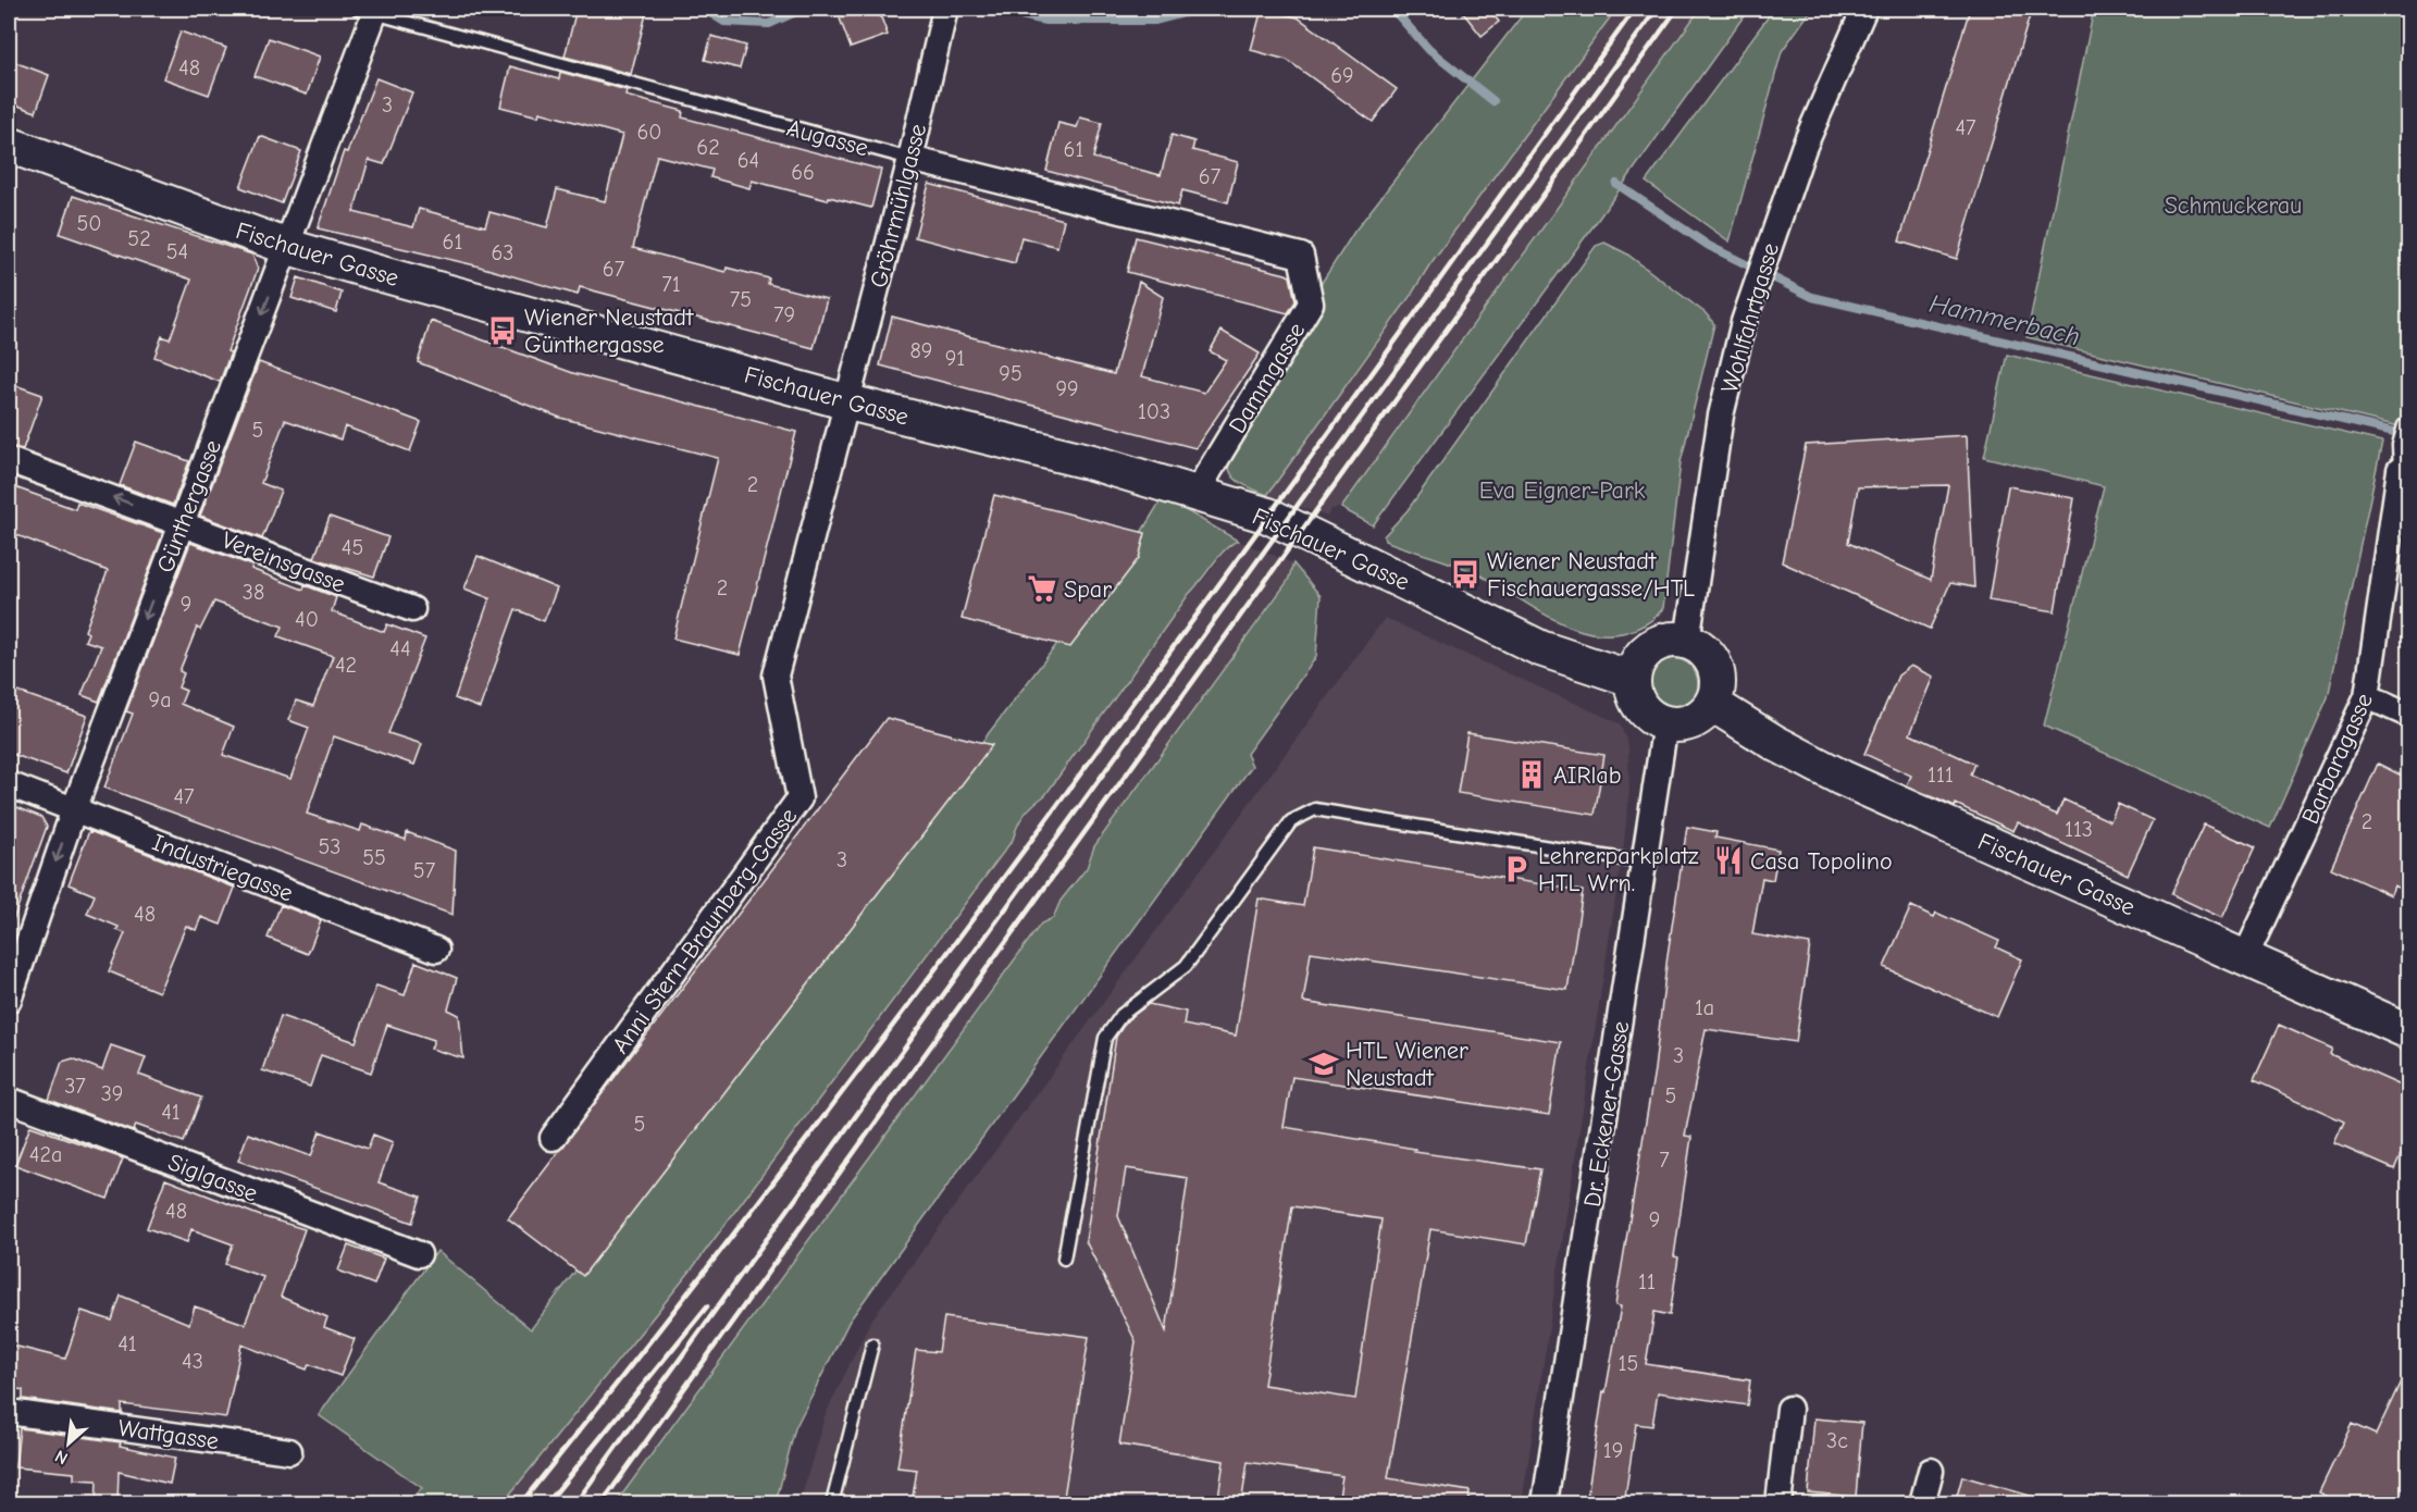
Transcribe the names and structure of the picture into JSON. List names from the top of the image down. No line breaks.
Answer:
{"streets":{"main road":["Fischauer Gasse"],"street":["Augasse","Gröhrmühlgasse","Wohlfahrtgasse","Dammgasse","Günthergasse","Vereinsgasse","Barbaragasse","Industriegasse","Anni Stern-Braunberg-Gasse","Dr. Eckener-Gasse","Siglgasse","Wattgasse"]},"crossings":[["Augasse","Gröhrmühlgasse"],["Augasse","Dammgasse"],["Augasse","Günthergasse"],["Gröhrmühlgasse","Fischauer Gasse"],["Gröhrmühlgasse","Anni Stern-Braunberg-Gasse"],["Fischauer Gasse","Wohlfahrtgasse"],["Fischauer Gasse","Dammgasse"],["Fischauer Gasse","Günthergasse"],["Fischauer Gasse","Barbaragasse"],["Fischauer Gasse","Anni Stern-Braunberg-Gasse"],["Fischauer Gasse","Dr. Eckener-Gasse"],["Wohlfahrtgasse","Dr. Eckener-Gasse"],["Günthergasse","Vereinsgasse"],["Günthergasse","Industriegasse"]],"one_way":["Günthergasse","Vereinsgasse"],"water":["Hammerbach"],"parks":["Schmuckerau","Eva Eigner-Park"],"places":{"bus stop":["Wiener Neustadt Günthergasse","Wiener Neustadt Fischauergasse/HTL"],"supermarket":["Spar"],"building":["AIRlab"],"restaurant":["Casa Topolino"],"parking":["Lehrerparkplatz HTL Wrn."],"school or university":["HTL Wiener Neustadt"]},"house_numbers":["48","69","3","47","60","62","61","64","66","67","50","52","61","54","63","67","71","75","79","89","91","95","99","103","5","2","45","2","38","9","40","44","42","9a","111","47","2","113","53","55","3","57","48","1a","3","37","39","5","41","5","42a","7","48","9","11","41","43","15","3c","19"],"north":"bottom left"}
